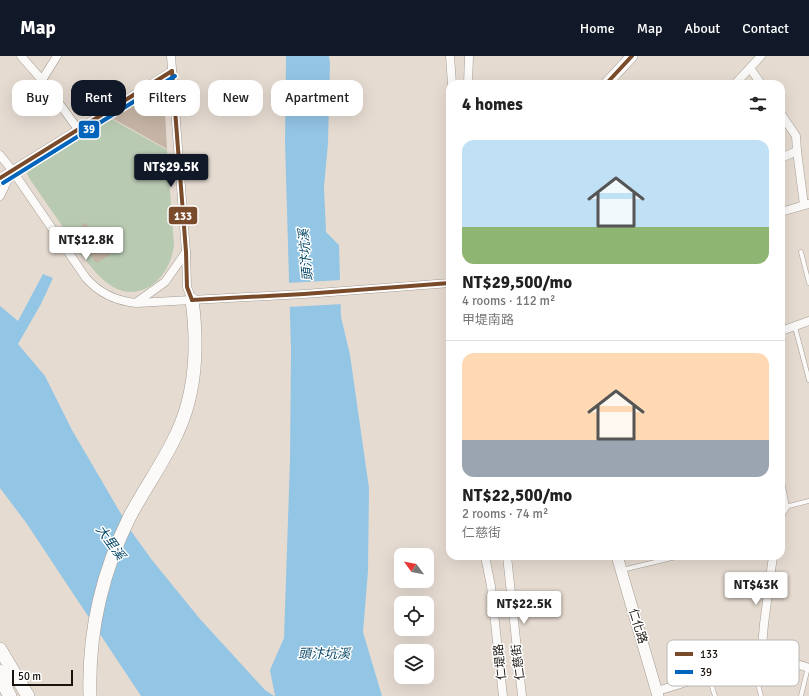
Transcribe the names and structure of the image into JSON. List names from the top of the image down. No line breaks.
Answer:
{"streets":{"main road":["仁化路"],"street":["仁堤路","仁慈街"]},"water":["頭汴坑溪","大里溪"],"lines":["transit line 133","transit line 39"],"legend":["133","39"],"scale_bar":"50 m","north":"top left","page":{"header":"Map","nav":["Home","Map","About","Contact"],"chip":["Buy","Rent","Filters","New","Apartment"],"heading":"4 homes","list":[{"name":"NT$29,500/mo","note":"4 rooms · 112 m² · 甲堤南路"},{"name":"NT$22,500/mo","note":"2 rooms · 74 m² · 仁慈街"}],"price":["NT$29.5K","NT$12.8K","NT$43K","NT$22.5K"],"scale":"50 m"}}
